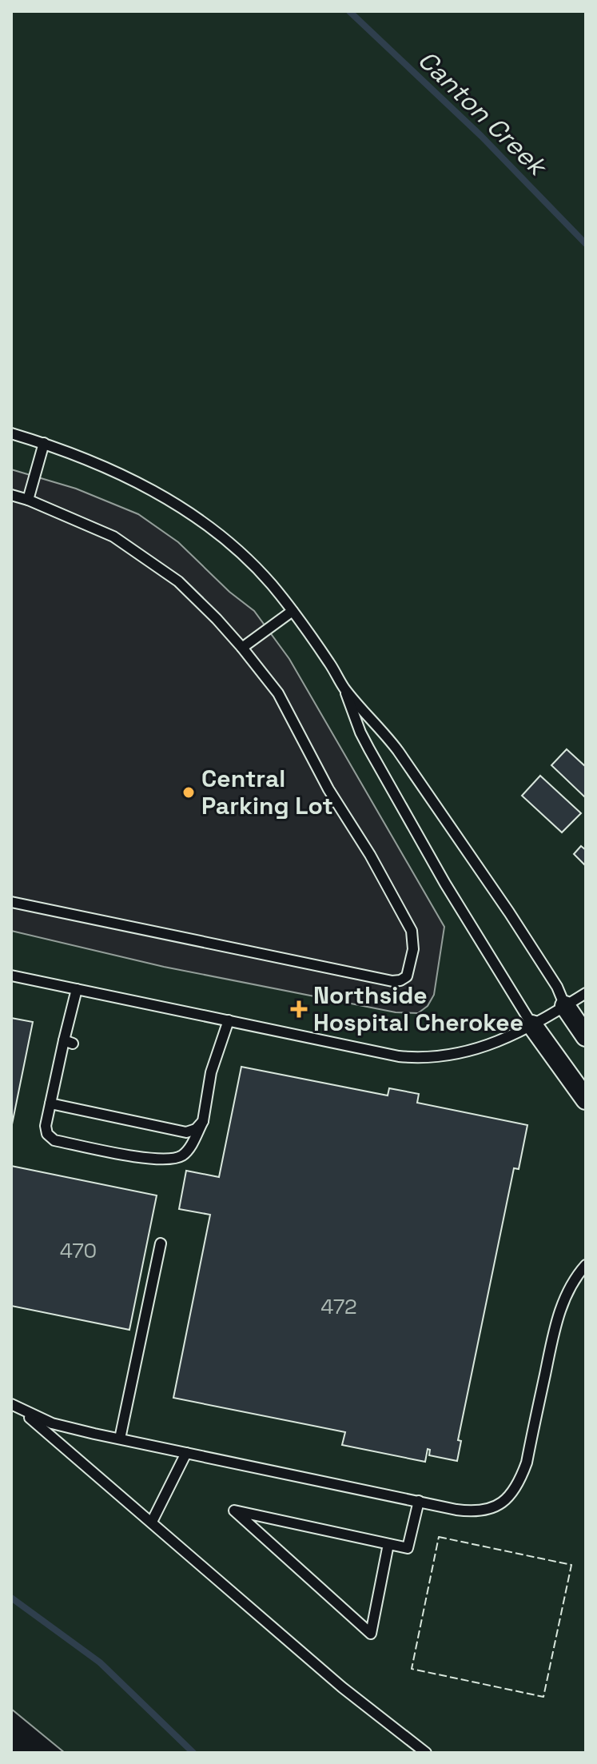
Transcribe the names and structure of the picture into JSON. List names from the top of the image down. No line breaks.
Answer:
{"water":["Canton Creek"],"places":{"other":["Central Parking Lot"],"health":["Northside Hospital Cherokee"]},"house_numbers":["470","472"]}
